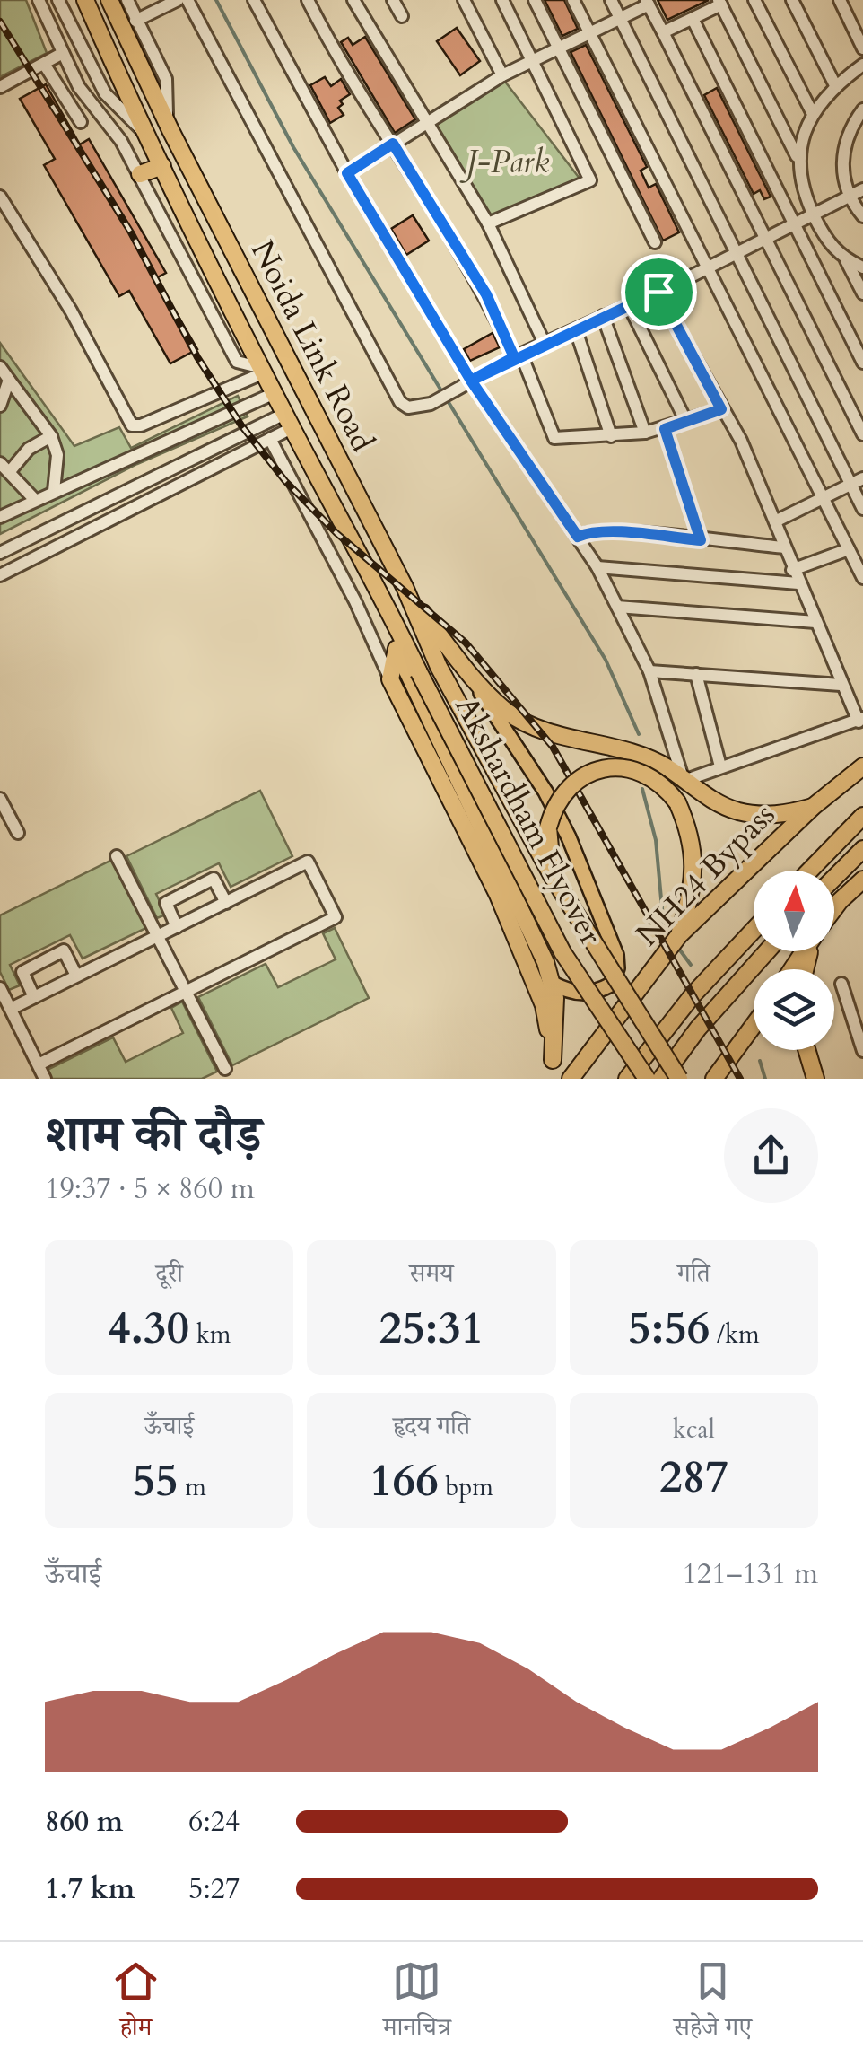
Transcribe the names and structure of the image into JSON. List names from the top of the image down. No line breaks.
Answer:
{"streets":{"highway":["Noida Link Road","Akshardham Flyover","NH24 Bypass"]},"crossings":[["Noida Link Road","Akshardham Flyover"]],"parks":["J-Park"],"north":"top","page":{"heading":["शाम की दौड़","19:37 · 5 × 860 m"],"stats":[["दूरी","4.30 km"],["समय","25:31"],["गति","5:56 /km"],["ऊँचाई","55 m"],["हृदय गति","166 bpm"],["kcal","287"]],"chart":["ऊँचाई","121–131 m"],"list":[{"name":"860 m","note":"6:24"},{"name":"1.7 km","note":"5:27"}],"tabs":["होम","मानचित्र","सहेजे गए"]}}
